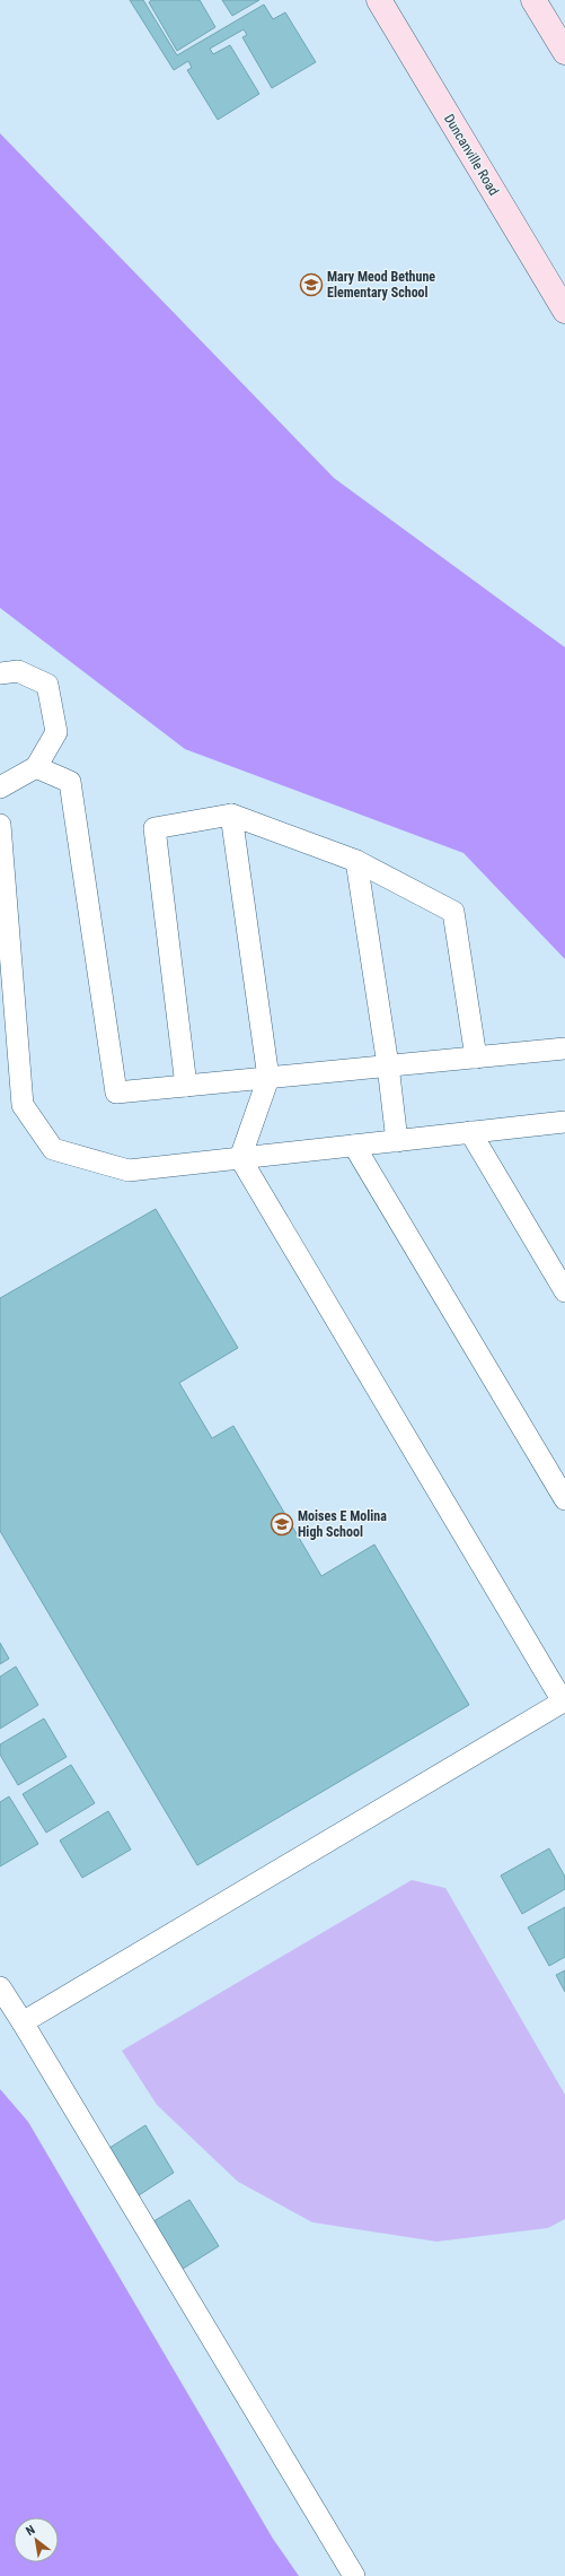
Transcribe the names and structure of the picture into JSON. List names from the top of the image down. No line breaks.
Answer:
{"streets":{"main road":["Duncanville Road"]},"places":{"school or university":["Mary Meod Bethune Elementary School","Moises E Molina High School"]},"north":"top left"}
